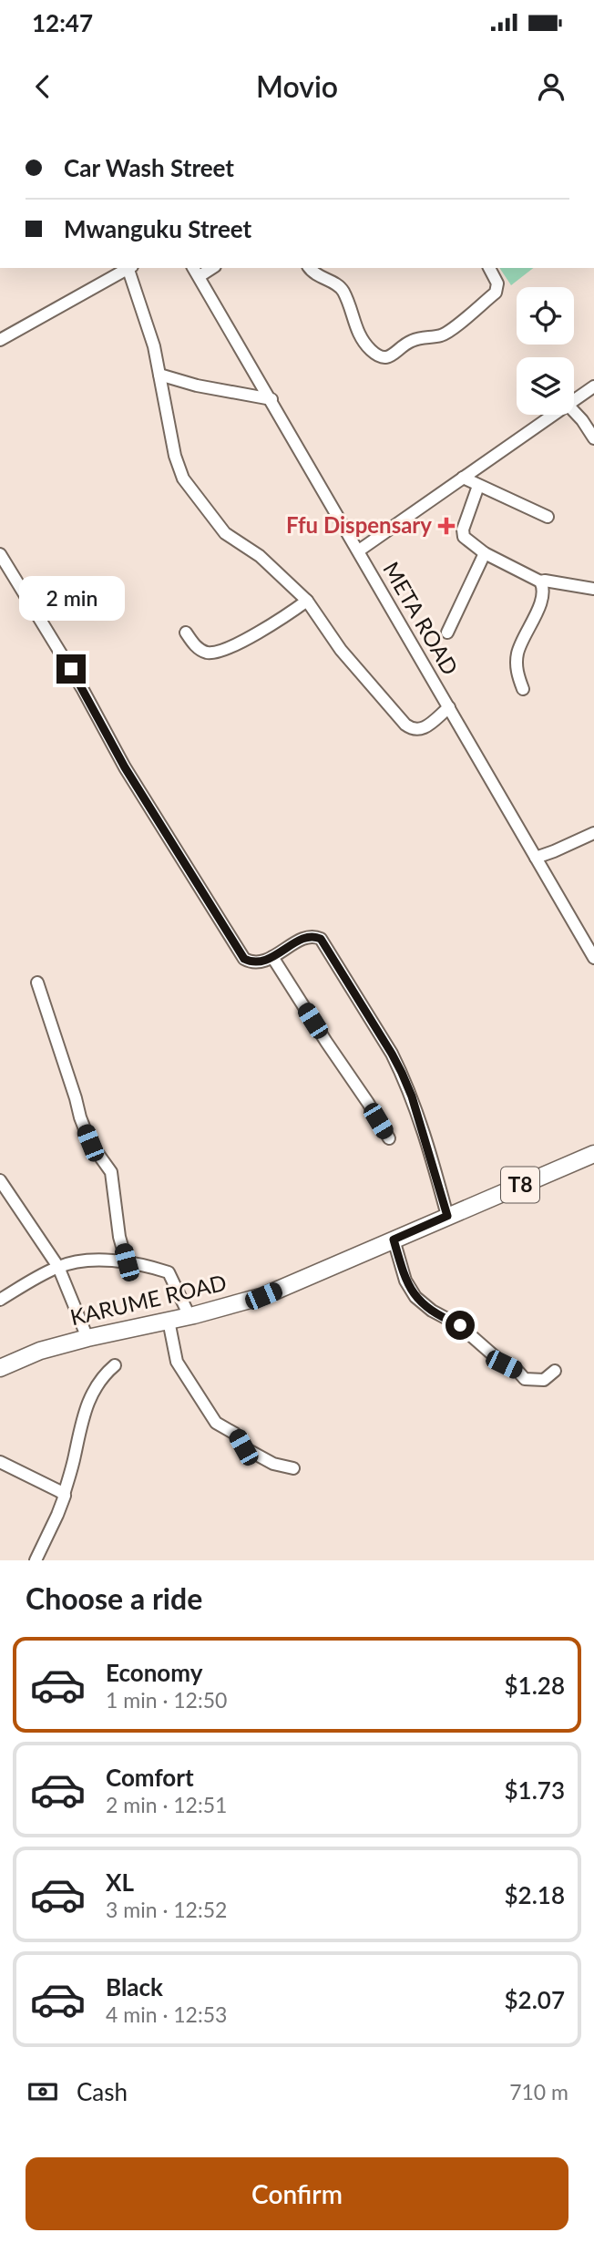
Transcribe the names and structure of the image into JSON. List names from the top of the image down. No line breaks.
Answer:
{"streets":{"highway":["T8","KARUME ROAD"],"street":["META ROAD"]},"crossings":[["T8","KARUME ROAD"]],"places":{"health":["Ffu Dispensary"]},"page":{"status":"12:47","header":"Movio","banner":["Car Wash Street","Mwanguku Street"],"bubble":"2 min","heading":"Choose a ride","list":[{"name":"Economy","note":"1 min · 12:50","value":"$1.28"},{"name":"Comfort","note":"2 min · 12:51","value":"$1.73"},{"name":"XL","note":"3 min · 12:52","value":"$2.18"},{"name":"Black","note":"4 min · 12:53","value":"$2.07"}],"pay":["Cash","710 m"],"buttons":"Confirm"}}
